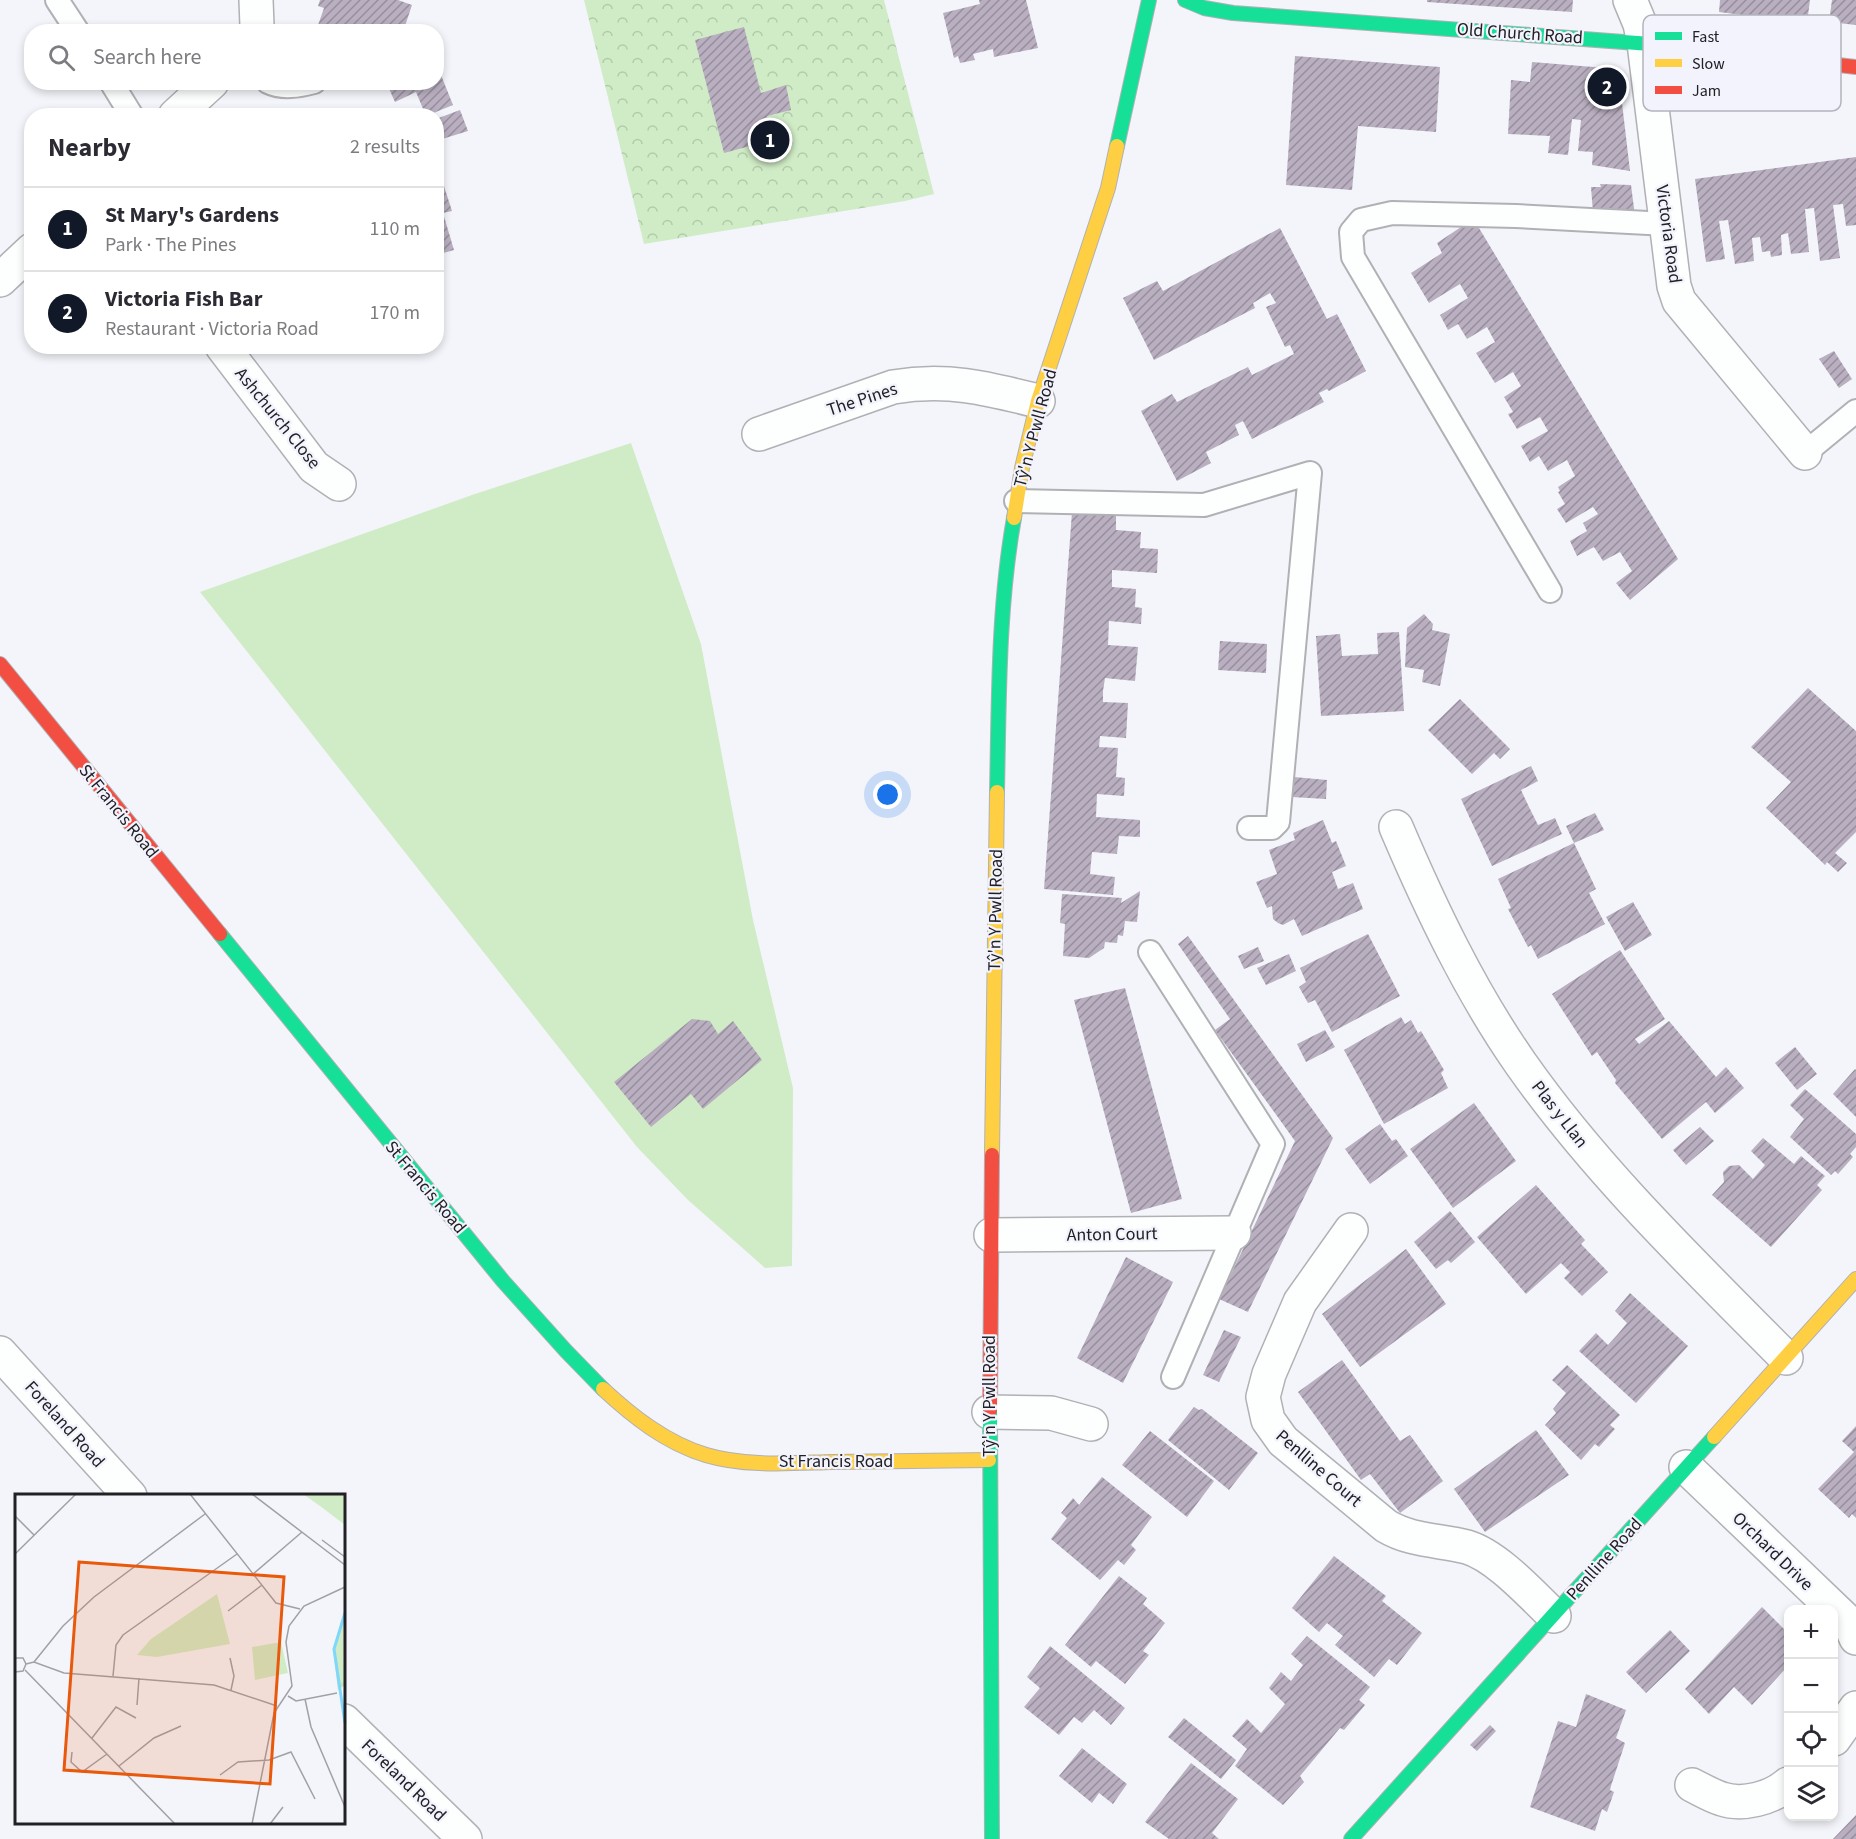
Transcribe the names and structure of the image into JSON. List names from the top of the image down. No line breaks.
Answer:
{"streets":{"street":["Old Church Road","Victoria Road","The Pines","Ashchurch Close","Tŷ'n Y Pwll Road","St Francis Road","Plas y Llan","Anton Court","Foreland Road","Penlline Court","Orchard Drive","Penlline Road"]},"crossings":[["The Pines","Tŷ'n Y Pwll Road"],["Tŷ'n Y Pwll Road","St Francis Road"],["Tŷ'n Y Pwll Road","Anton Court"],["Plas y Llan","Penlline Road"],["Penlline Court","Penlline Road"],["Orchard Drive","Penlline Road"]],"legend":["Fast","Slow","Jam"],"page":{"search":"Search here","pins":["2","1"],"heading":["Nearby","2 results"],"list":[{"mark":"1","name":"St Mary's Gardens","note":"Park · The Pines","value":"110 m"},{"mark":"2","name":"Victoria Fish Bar","note":"Restaurant · Victoria Road","value":"170 m"}],"map_buttons":["+","−"]}}
